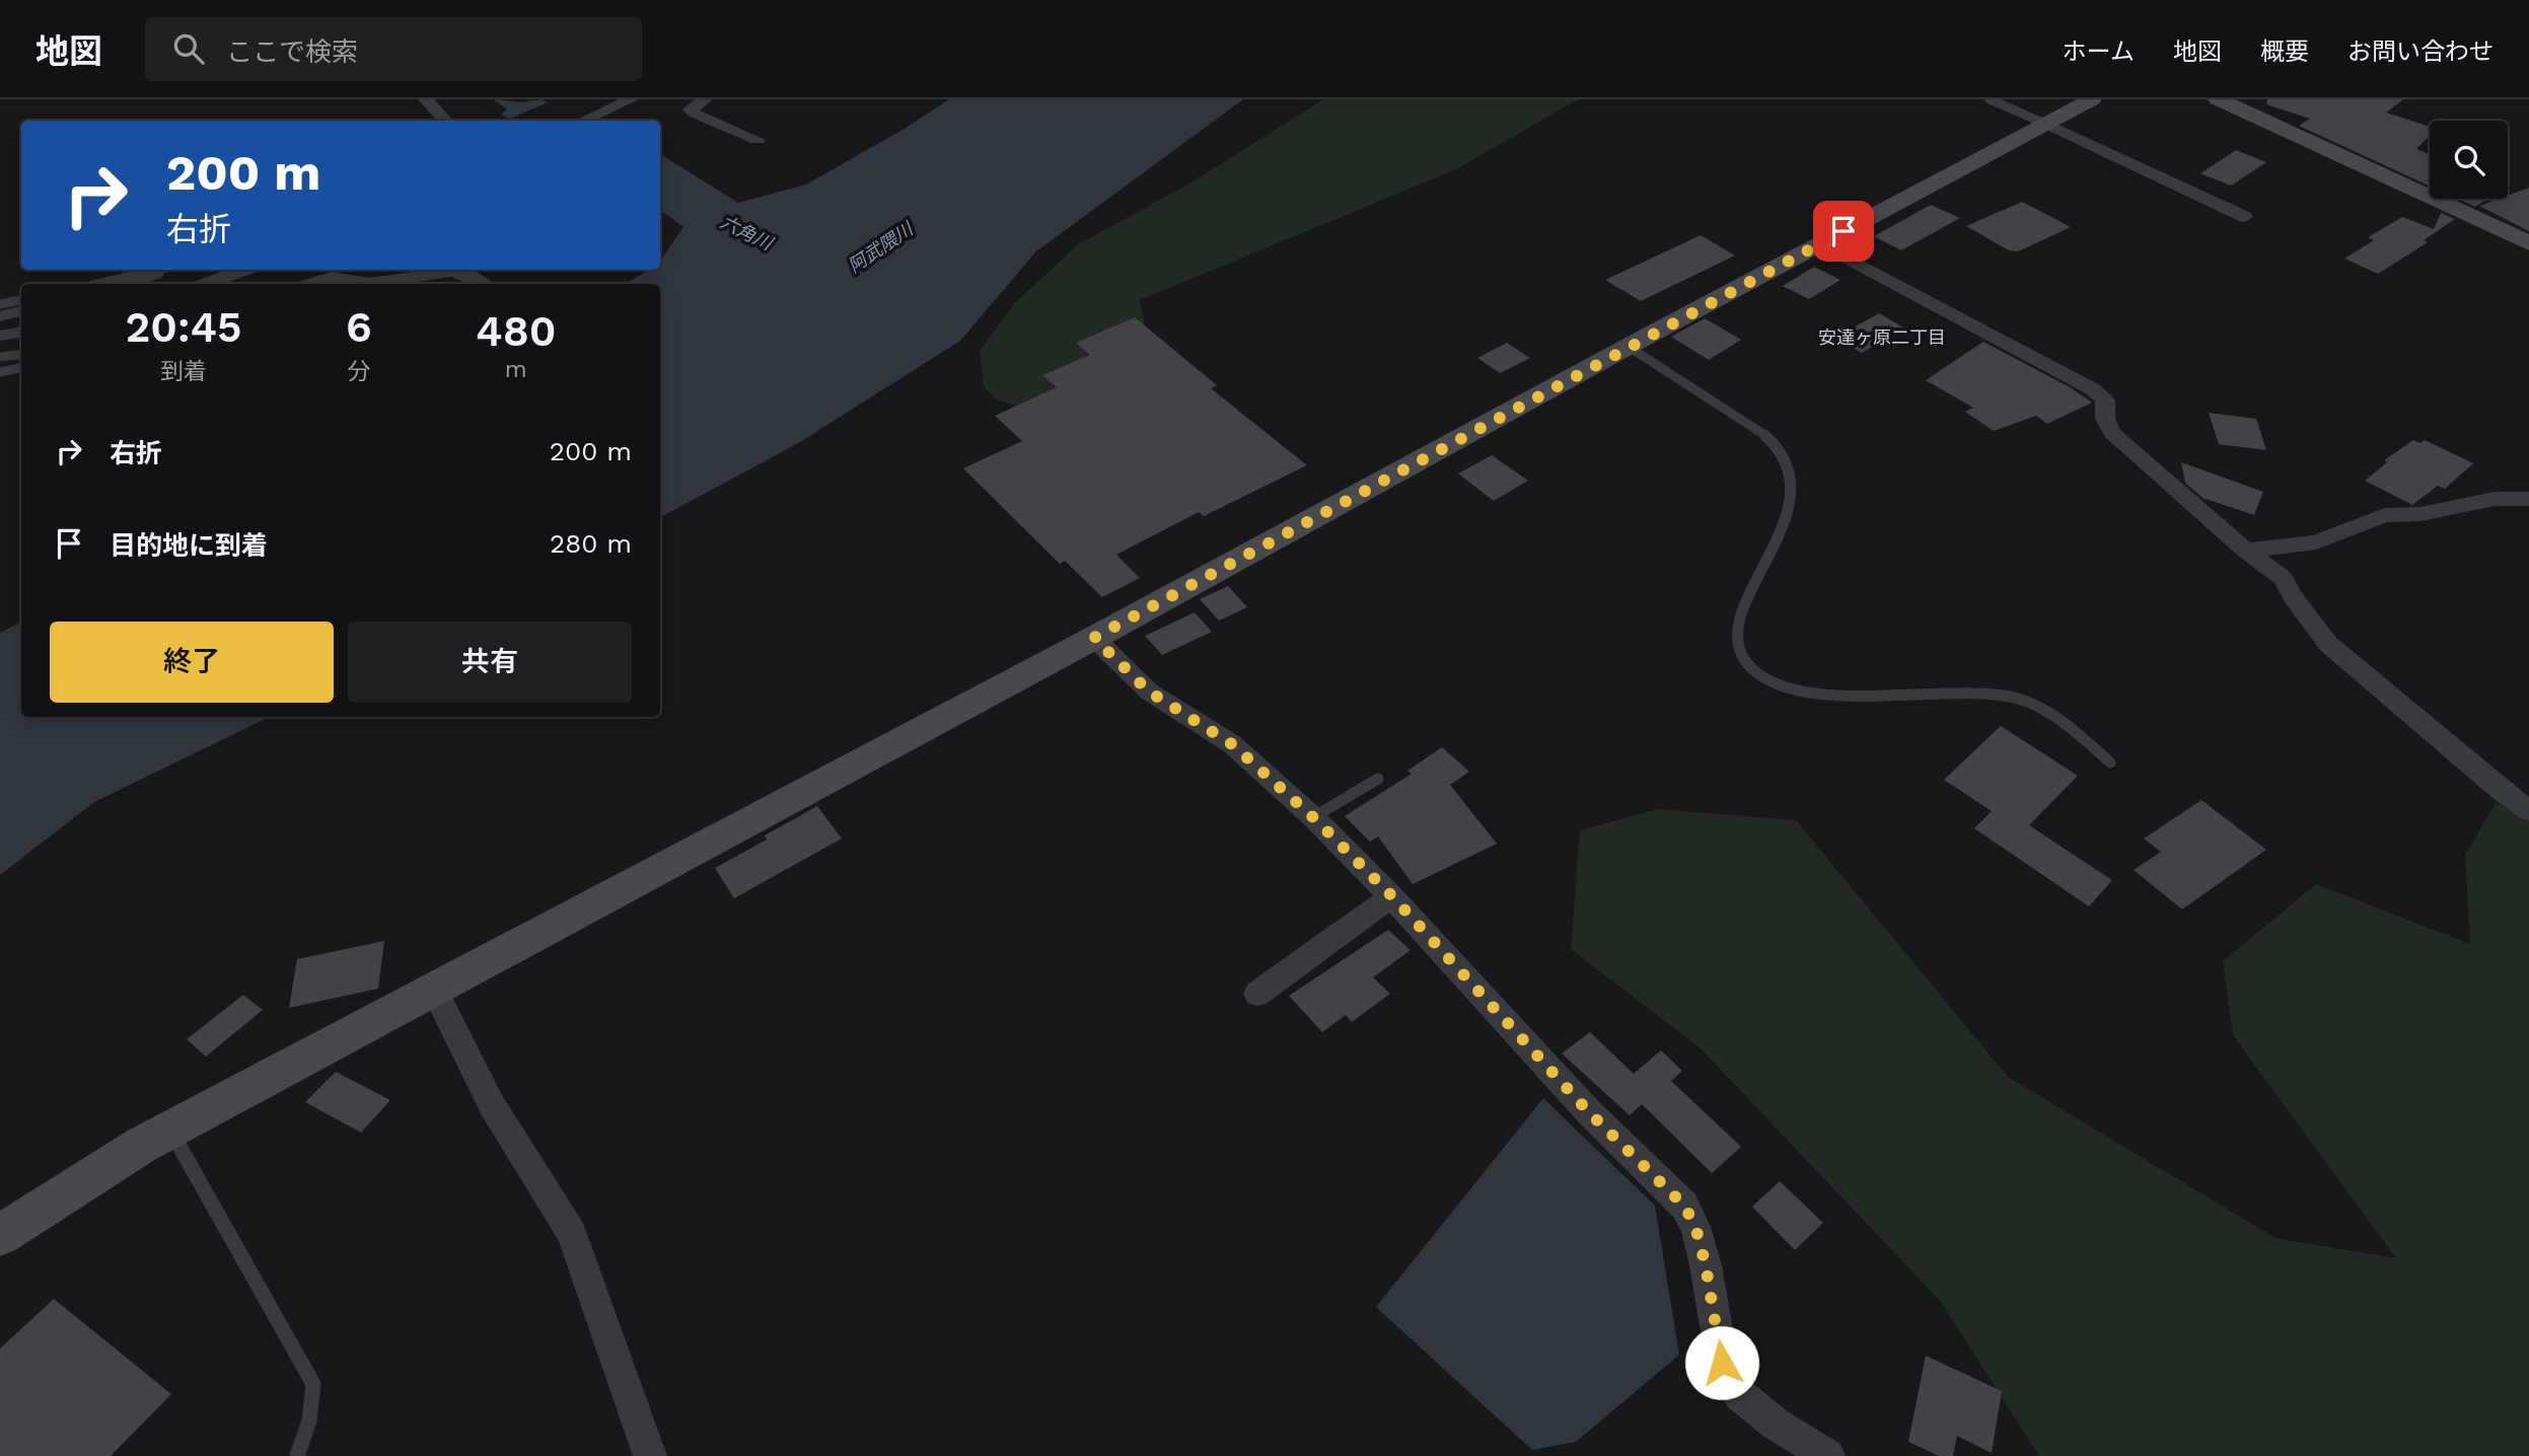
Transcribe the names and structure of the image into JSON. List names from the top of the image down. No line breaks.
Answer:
{"districts":["安達ヶ原二丁目"],"water":["六角川","阿武隈川"],"page":{"header":"地図","search":"ここで検索","nav":["ホーム","地図","概要","お問い合わせ"],"turn":["200 m","右折"],"eta":["20:45","到着","6","分","480","m"],"list":[{"name":"右折","value":"200 m"},{"name":"目的地に到着","value":"280 m"}],"buttons":["終了","共有"]}}
